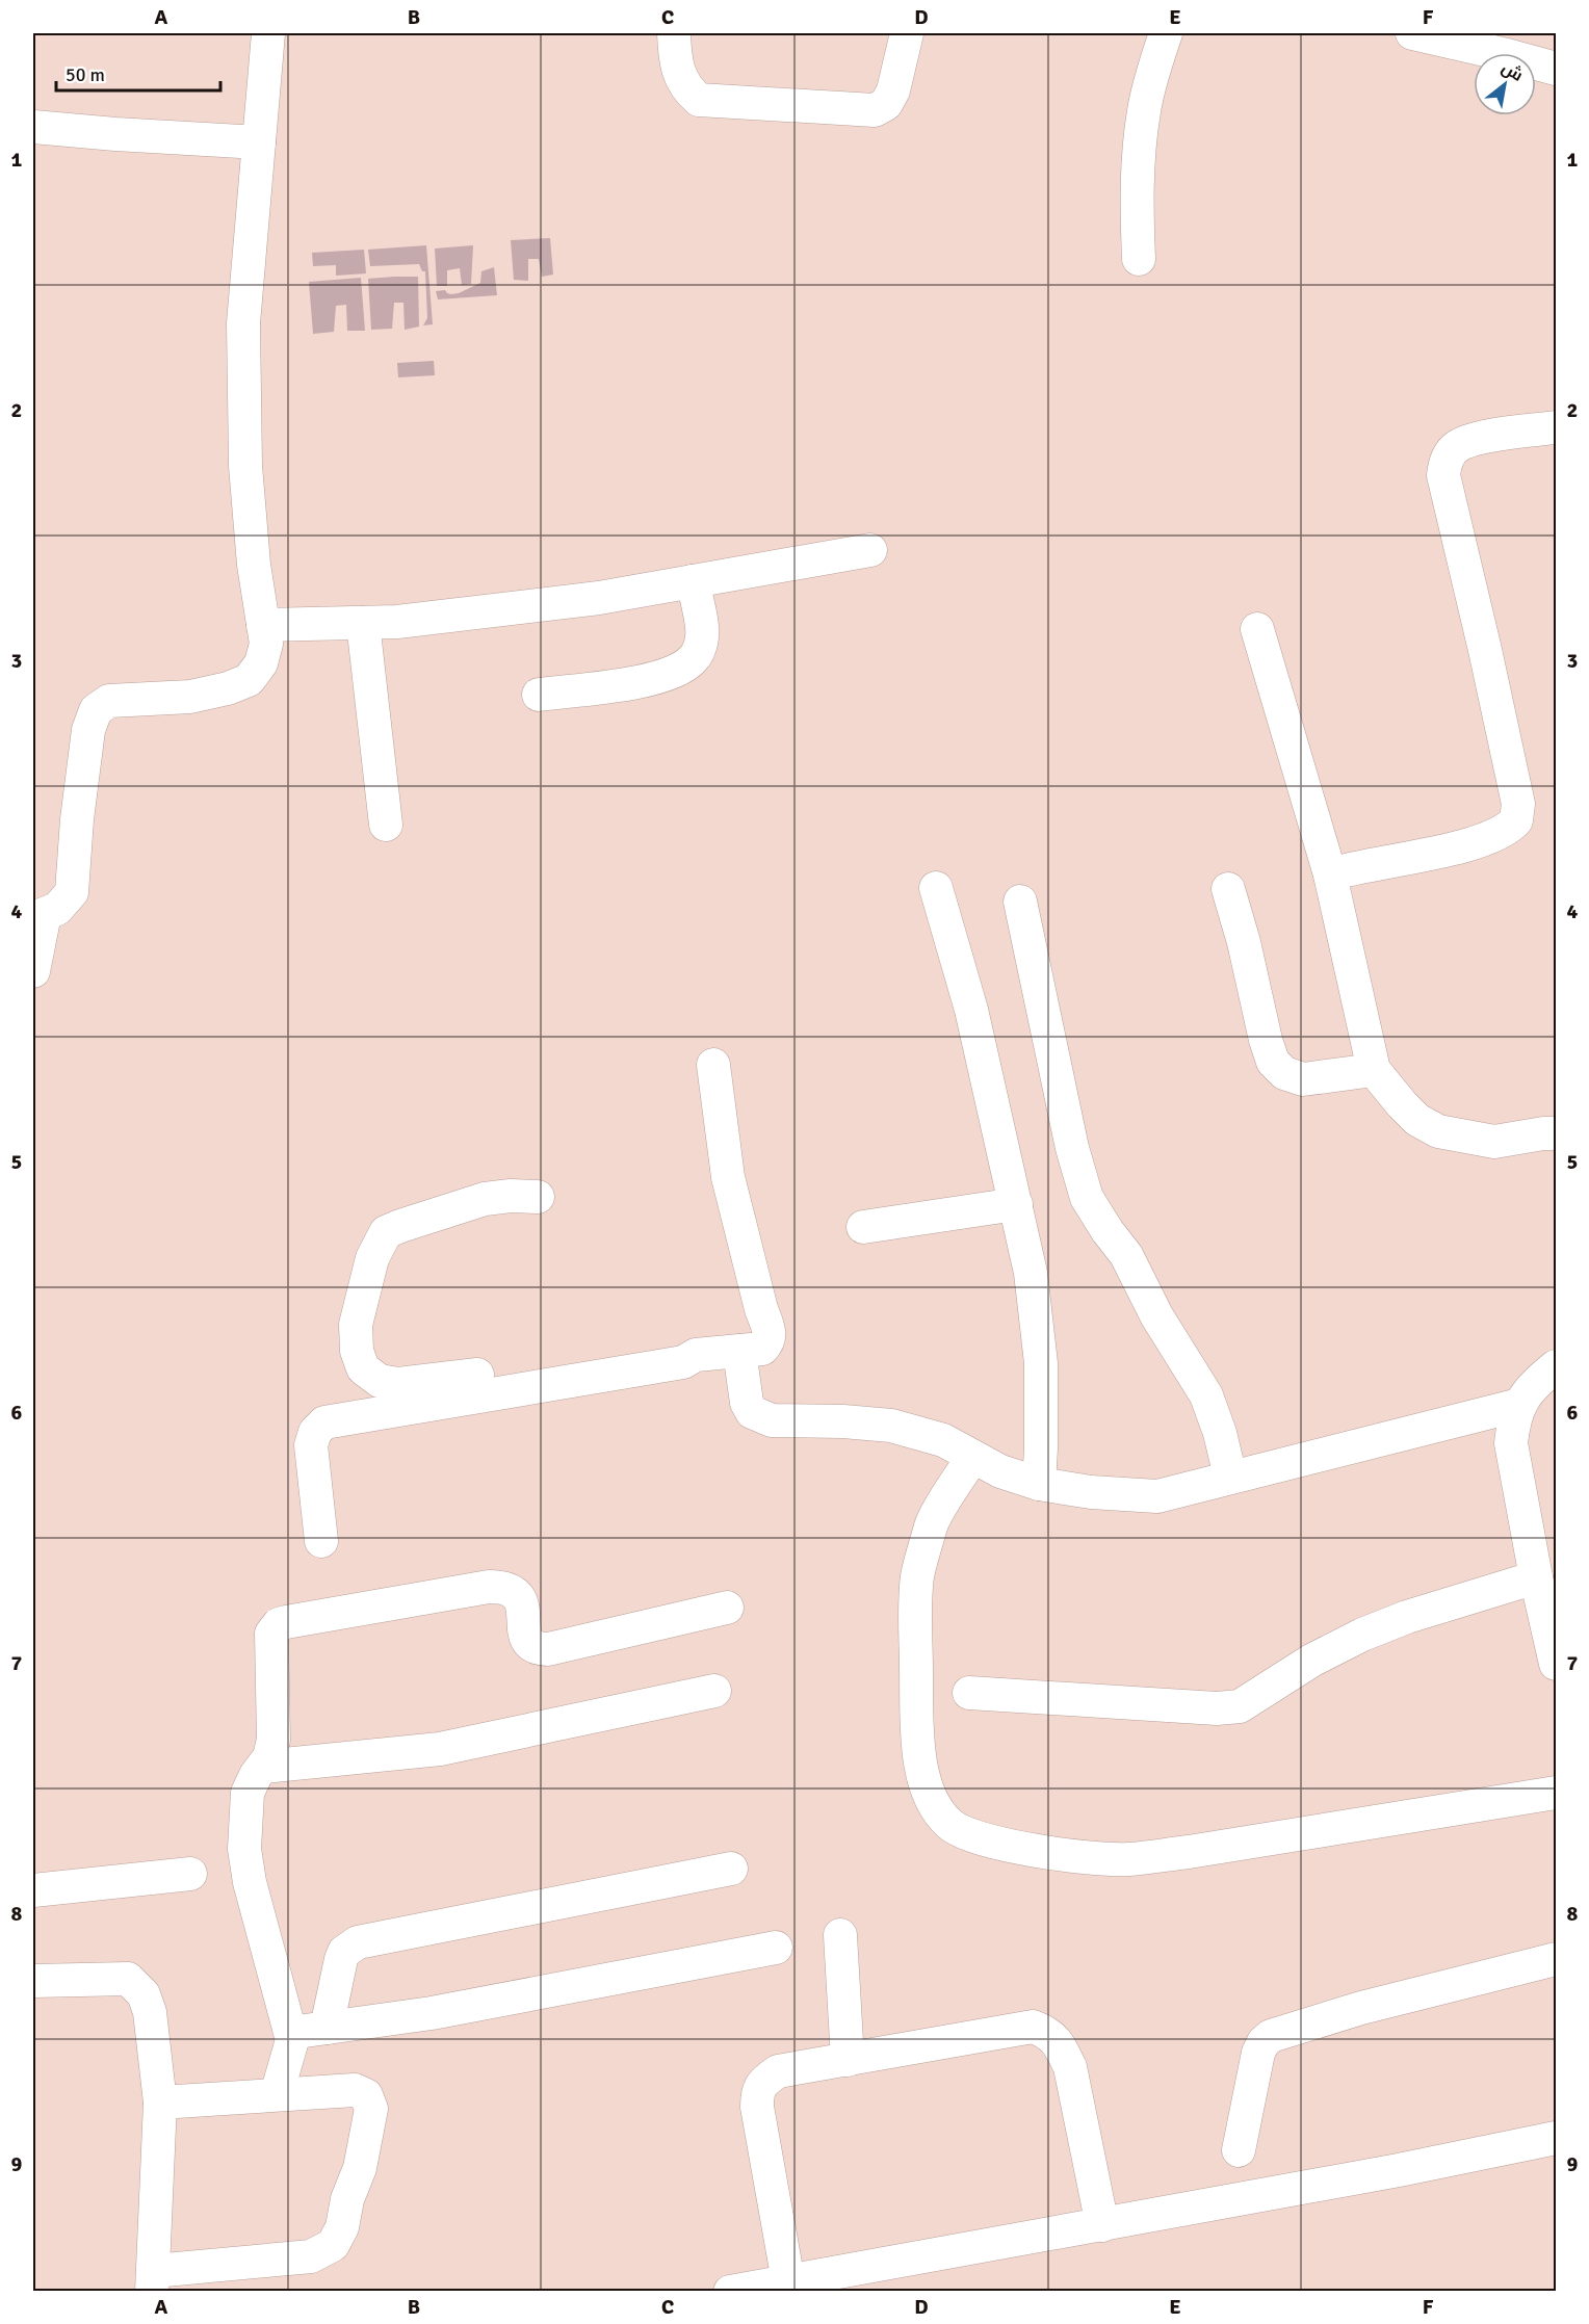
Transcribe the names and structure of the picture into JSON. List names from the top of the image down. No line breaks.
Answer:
{"scale_bar":"50 m","north":"top right","grid":{"columns":["A","B","C","D","E","F"],"rows":["1","2","3","4","5","6","7","8","9"]}}
